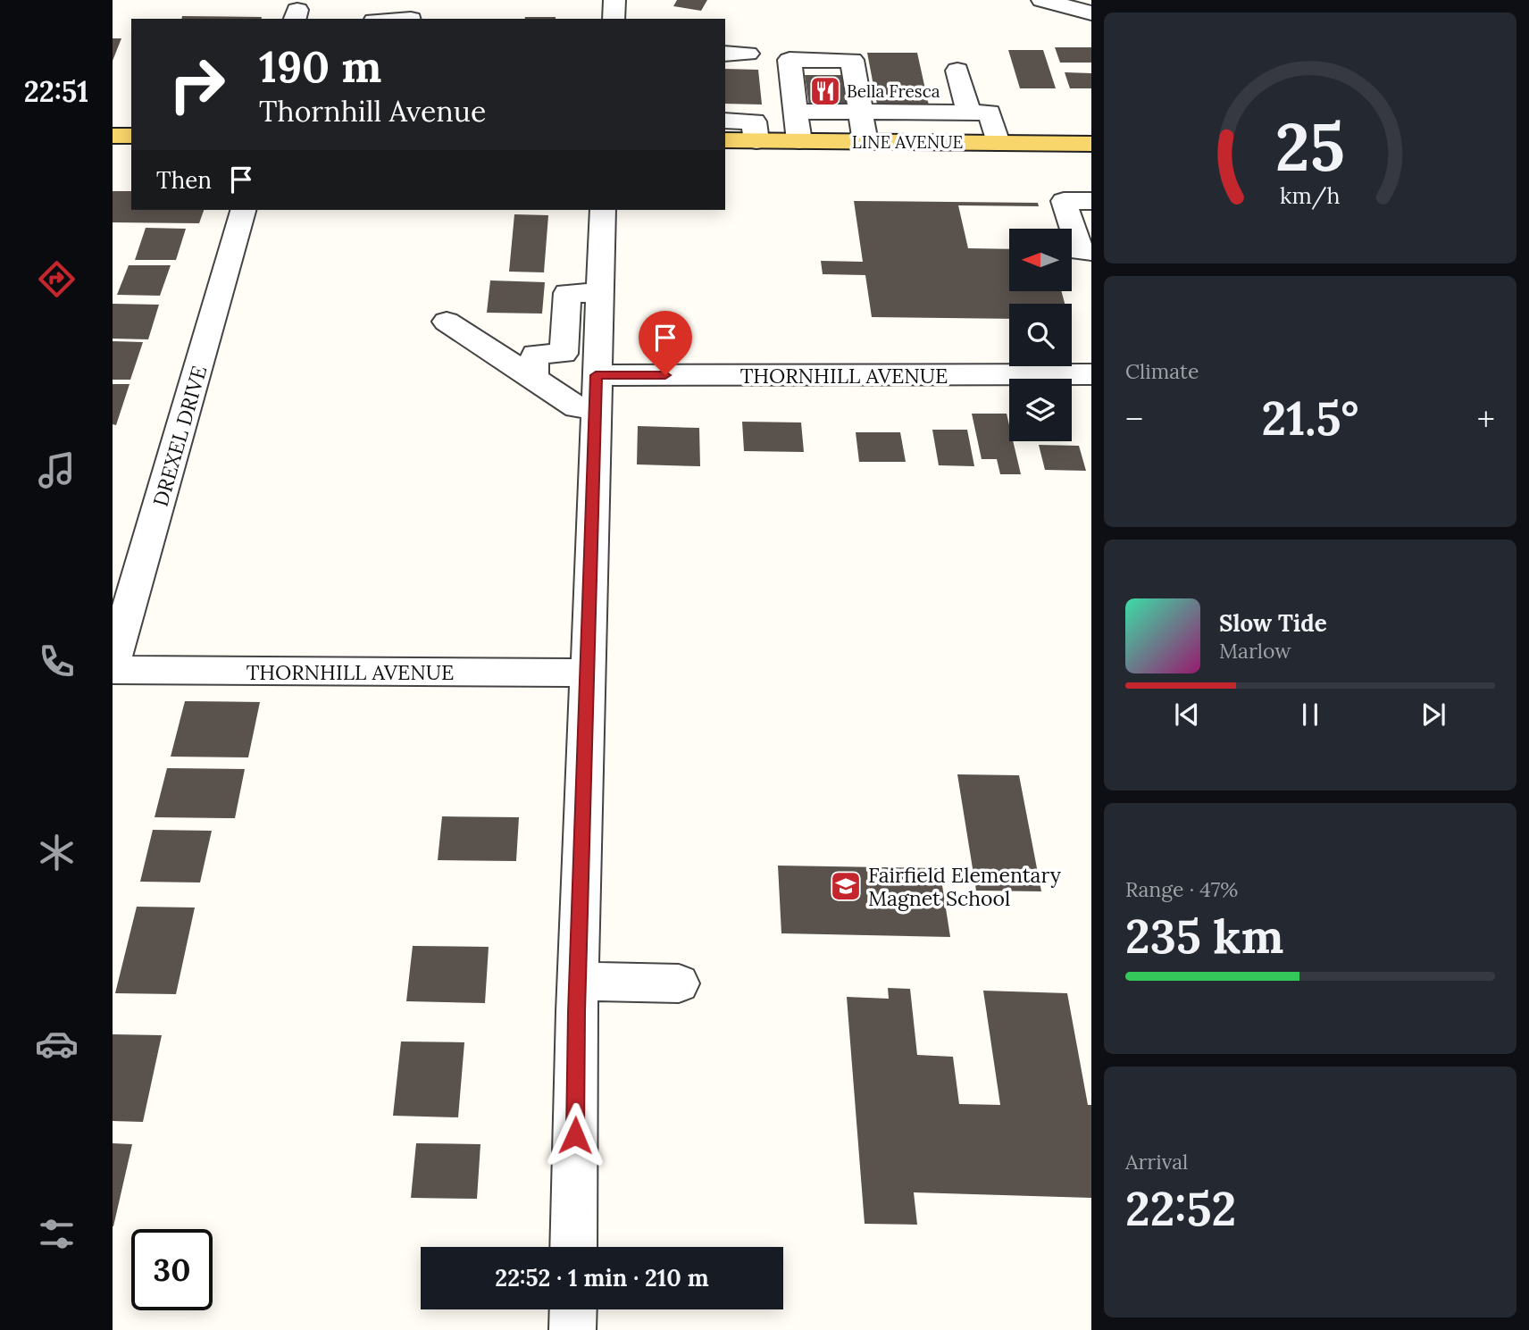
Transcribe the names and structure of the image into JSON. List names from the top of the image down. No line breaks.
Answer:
{"streets":{"main road":["LINE AVENUE"],"street":["THORNHILL AVENUE","DREXEL DRIVE"]},"places":{"restaurant":["Bella Fresca"],"school or university":["Fairfield Elementary Magnet School"]},"north":"left","page":{"tabs":"22:51","turn":["190 m","Thornhill Avenue"],"then":"Then","tile":["Climate",["Range · 47%","235 km"],["Arrival","22:52"]],"heat":["−","21.5°","+"],"song":["Slow Tide","Marlow"],"limit":"30","trip":"22:52 · 1 min · 210 m","gauge":["25","km/h"]}}
